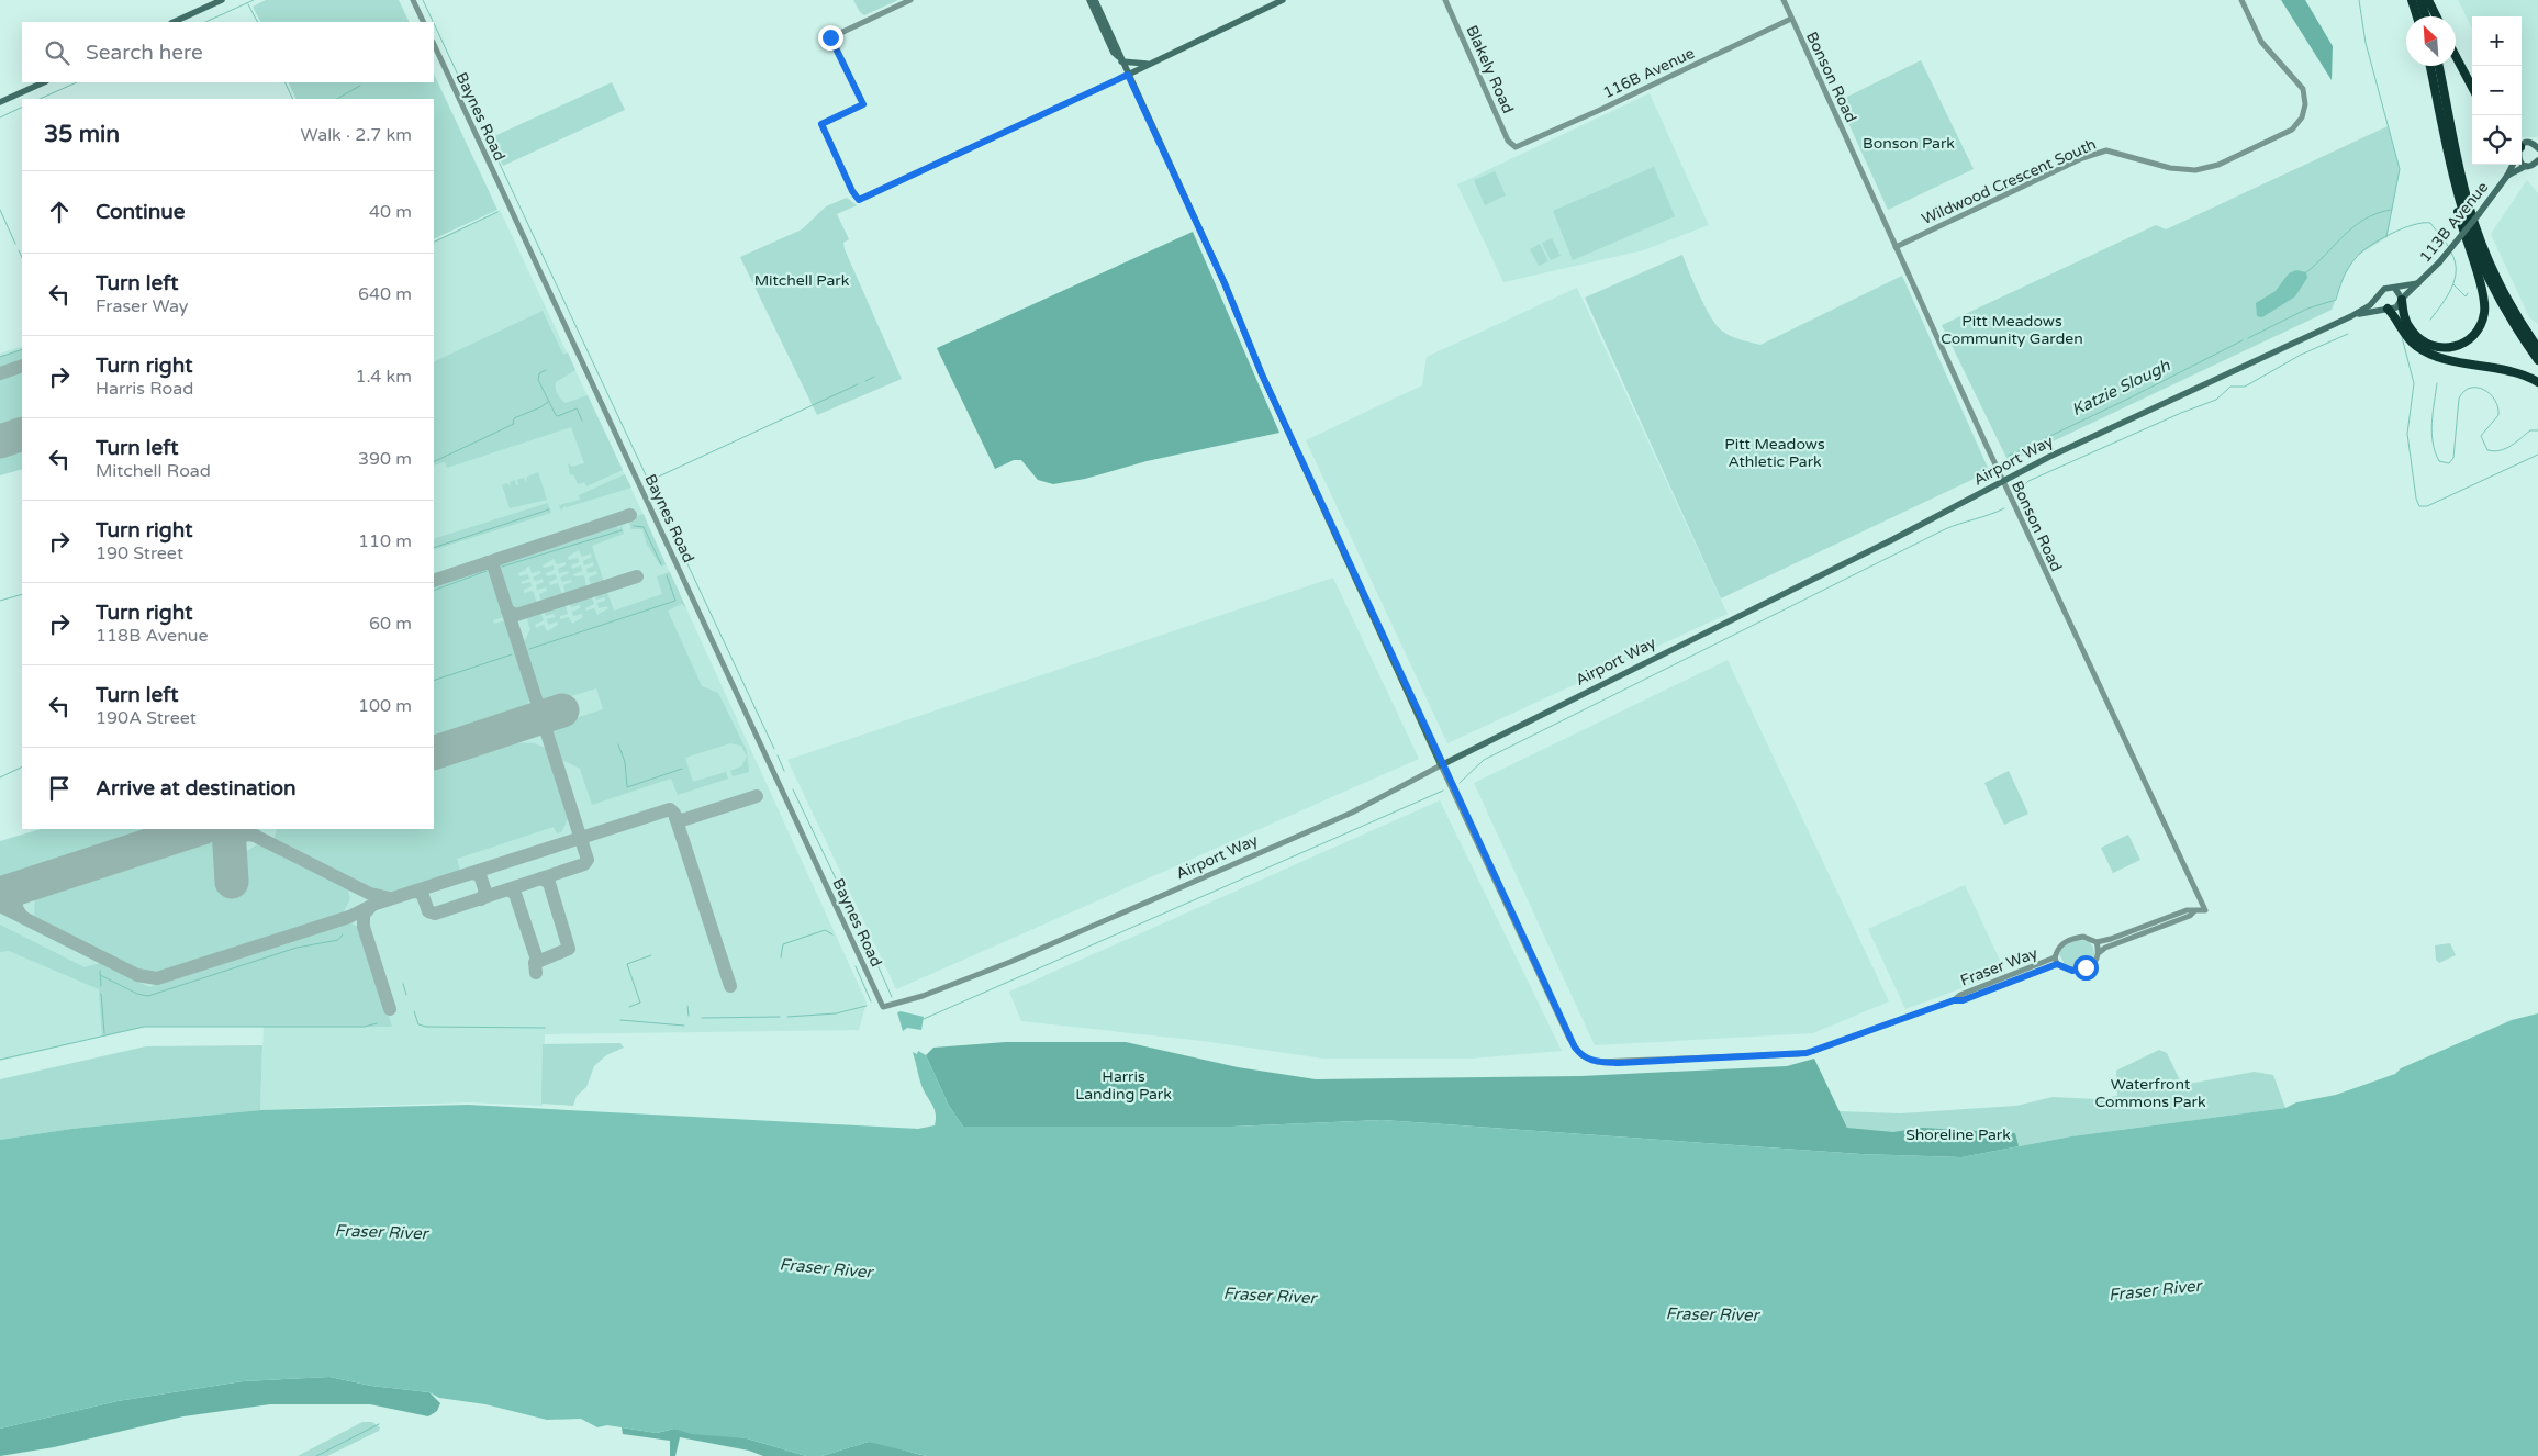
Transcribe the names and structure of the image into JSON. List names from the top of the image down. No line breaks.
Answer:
{"streets":{"main road":["113B Avenue","Airport Way"],"street":["Blakely Road","116B Avenue","Bonson Road","Baynes Road","Wildwood Crescent South","Fraser Way"]},"crossings":[["Blakely Road","116B Avenue"],["116B Avenue","Bonson Road"],["Bonson Road","Wildwood Crescent South"],["Bonson Road","Airport Way"],["Baynes Road","Airport Way"],["113B Avenue","Airport Way"],["Airport Way","Fraser Way"]],"water":["Katzie Slough","Fraser River"],"parks":["Bonson Park","Mitchell Park","Pitt Meadows Community Garden","Pitt Meadows Athletic Park","Harris Landing Park","Waterfront Commons Park","Shoreline Park"],"north":"top left","page":{"map_buttons":["+","−"],"search":"Search here","heading":["35 min","Walk · 2.7 km"],"list":[["Continue","40 m"],["Turn left","Fraser Way","640 m"],["Turn right","Harris Road","1.4 km"],["Turn left","Mitchell Road","390 m"],["Turn right","190 Street","110 m"],["Turn right","118B Avenue","60 m"],["Turn left","190A Street","100 m"],"Arrive at destination"]}}
